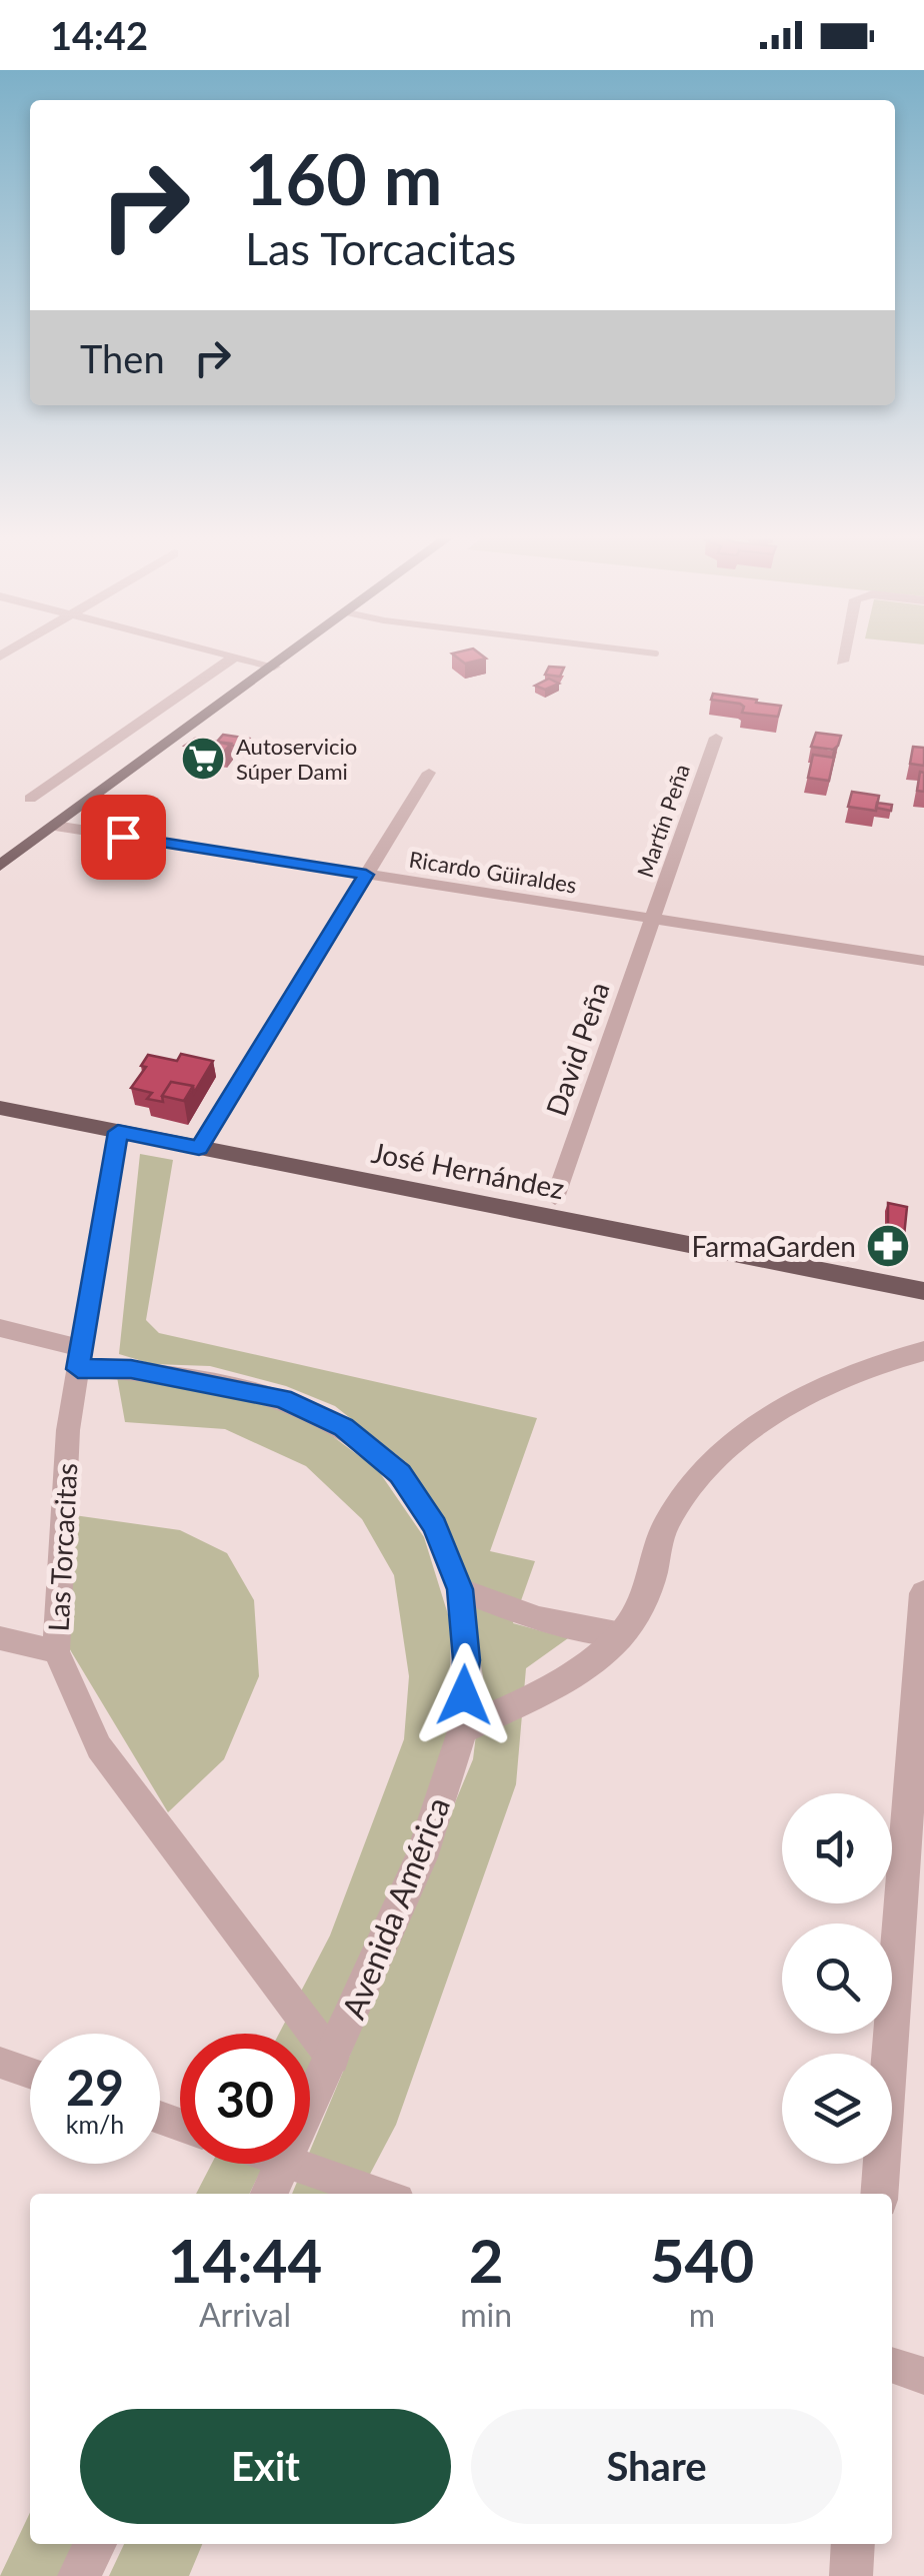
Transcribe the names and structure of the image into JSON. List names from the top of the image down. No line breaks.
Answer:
{"streets":{"main road":["José Hernández"],"street":["Martín Peña","Ricardo Güiraldes","David Peña","Las Torcacitas","Avenida América"]},"crossings":[["Martín Peña","Ricardo Güiraldes"],["Martín Peña","David Peña"],["Ricardo Güiraldes","David Peña"],["José Hernández","Las Torcacitas"],["Las Torcacitas","Avenida América"]],"places":{"supermarket":["Autoservicio Súper Dami"],"pharmacy":["FarmaGarden"]},"page":{"status":"14:42","turn":["160 m","Las Torcacitas"],"then":"Then","speed":"29 km/h","limit":"30","eta":["14:44","Arrival","2","min","540","m"],"buttons":["Exit","Share"]}}
